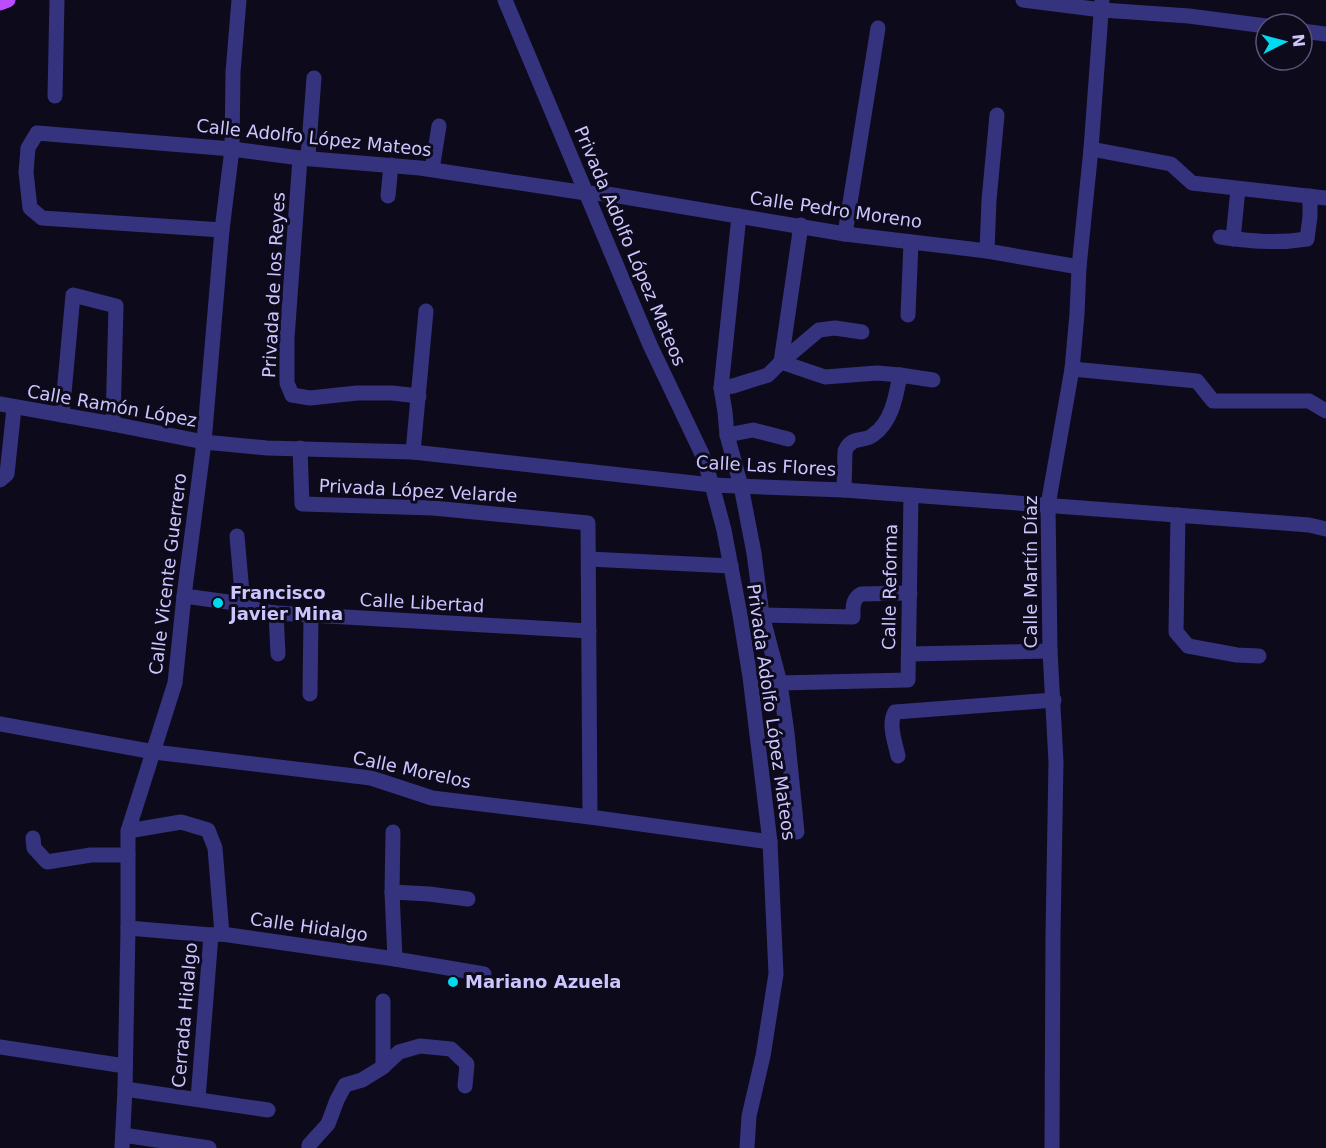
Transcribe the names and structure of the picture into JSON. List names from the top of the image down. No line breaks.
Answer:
{"streets":{"street":["Calle Adolfo López Mateos","Calle Pedro Moreno","Privada Adolfo López Mateos","Privada de los Reyes","Calle Ramón López","Calle Las Flores","Privada López Velarde","Calle Martín Díaz","Calle Vicente Guerrero","Calle Reforma","Calle Libertad","Calle Morelos","Calle Hidalgo","Cerrada Hidalgo"]},"crossings":[["Calle Adolfo López Mateos","Calle Pedro Moreno"],["Calle Adolfo López Mateos","Privada Adolfo López Mateos"],["Calle Adolfo López Mateos","Privada de los Reyes"],["Calle Adolfo López Mateos","Calle Vicente Guerrero"],["Calle Pedro Moreno","Privada Adolfo López Mateos"],["Calle Pedro Moreno","Calle Martín Díaz"],["Privada Adolfo López Mateos","Calle Las Flores"],["Privada Adolfo López Mateos","Calle Morelos"],["Calle Ramón López","Calle Las Flores"],["Calle Ramón López","Calle Vicente Guerrero"],["Calle Las Flores","Privada López Velarde"],["Calle Las Flores","Calle Martín Díaz"],["Calle Las Flores","Calle Vicente Guerrero"],["Calle Las Flores","Calle Reforma"],["Calle Vicente Guerrero","Calle Libertad"],["Calle Vicente Guerrero","Calle Morelos"],["Calle Vicente Guerrero","Calle Hidalgo"],["Calle Vicente Guerrero","Cerrada Hidalgo"],["Calle Hidalgo","Cerrada Hidalgo"]],"places":["Francisco Javier Mina","Mariano Azuela"],"north":"right"}
